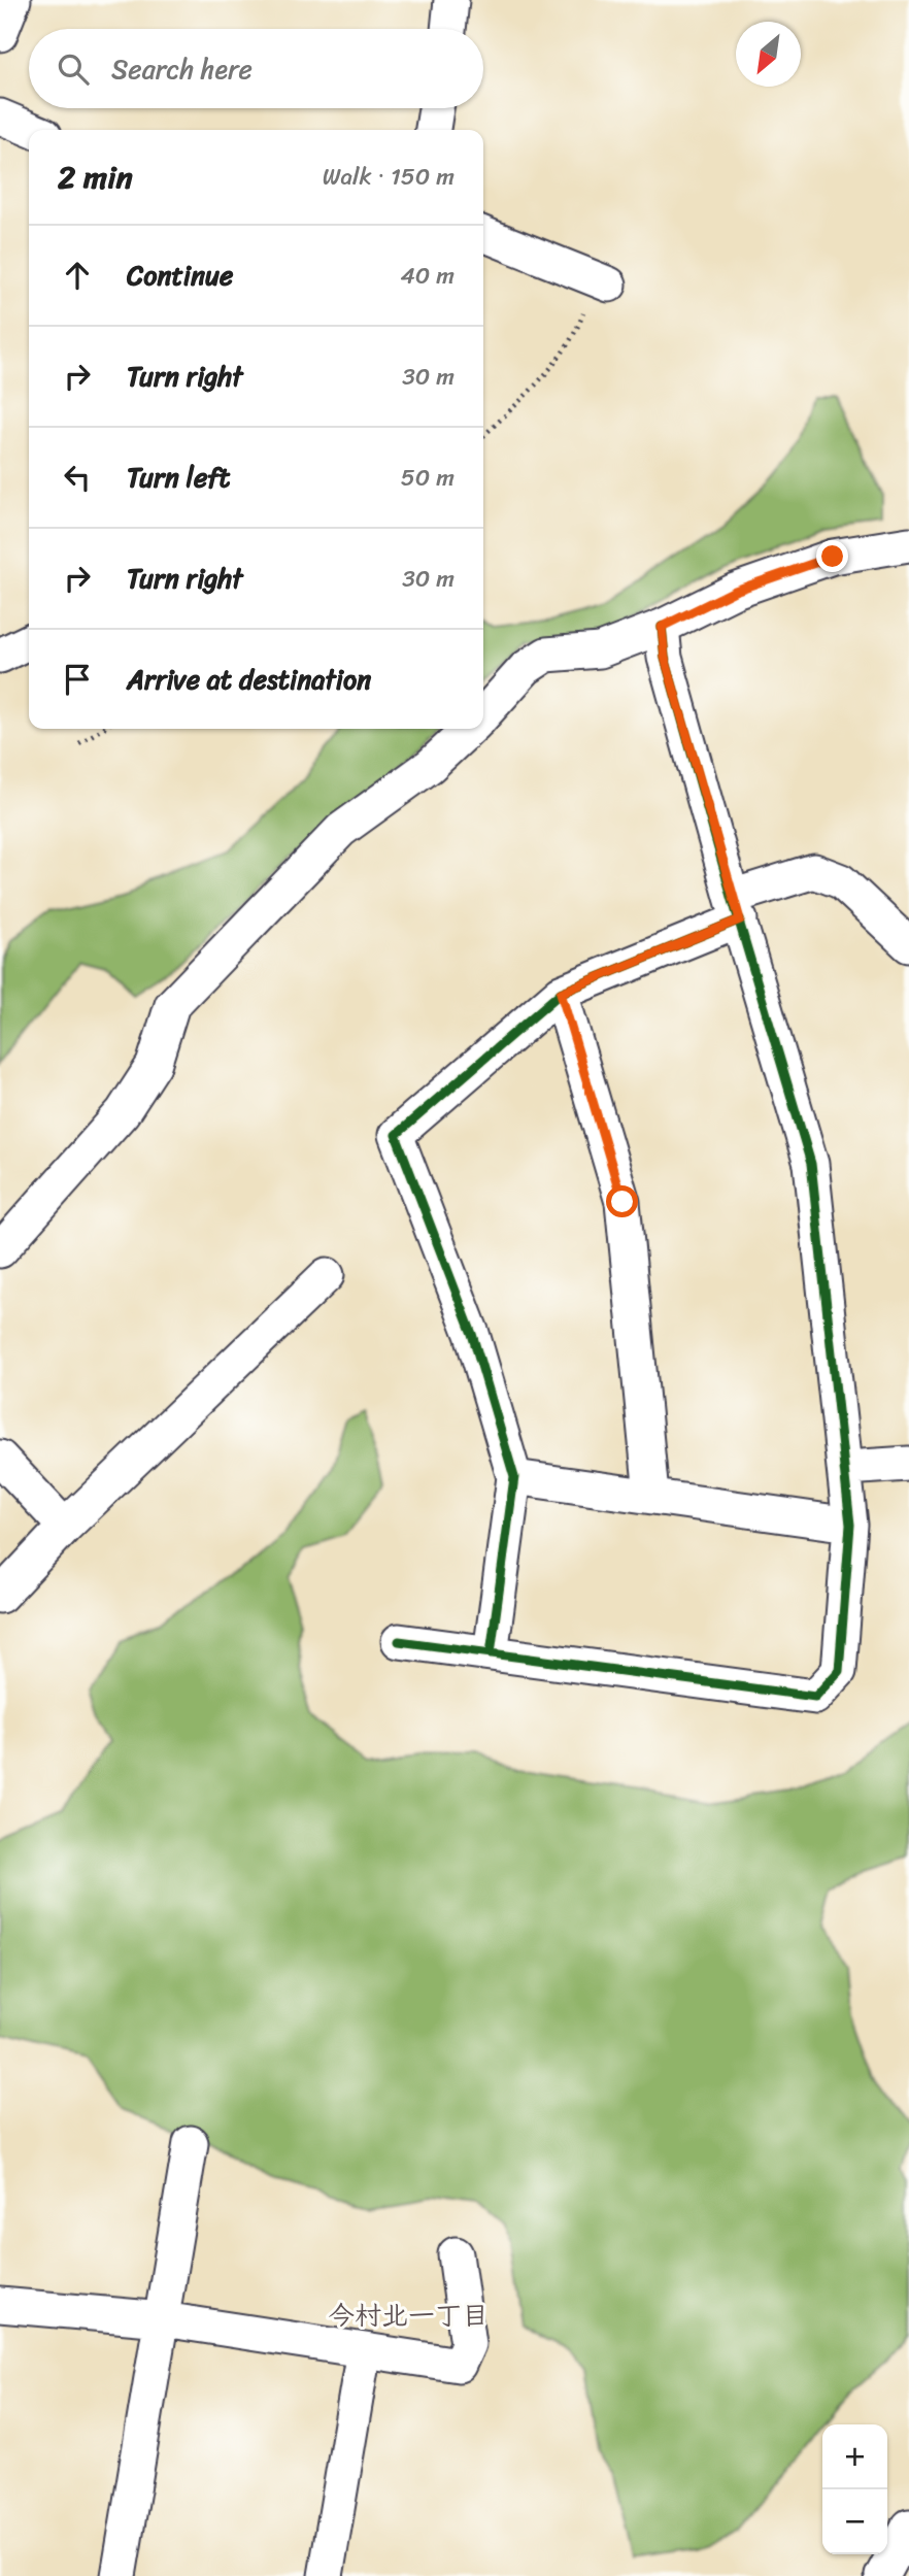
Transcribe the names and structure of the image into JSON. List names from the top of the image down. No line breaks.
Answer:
{"districts":["今村北一丁目"],"north":"bottom left","page":{"search":"Search here","heading":["2 min","Walk · 150 m"],"list":[["Continue","40 m"],["Turn right","30 m"],["Turn left","50 m"],["Turn right","30 m"],"Arrive at destination"],"map_buttons":["+","−"]}}
